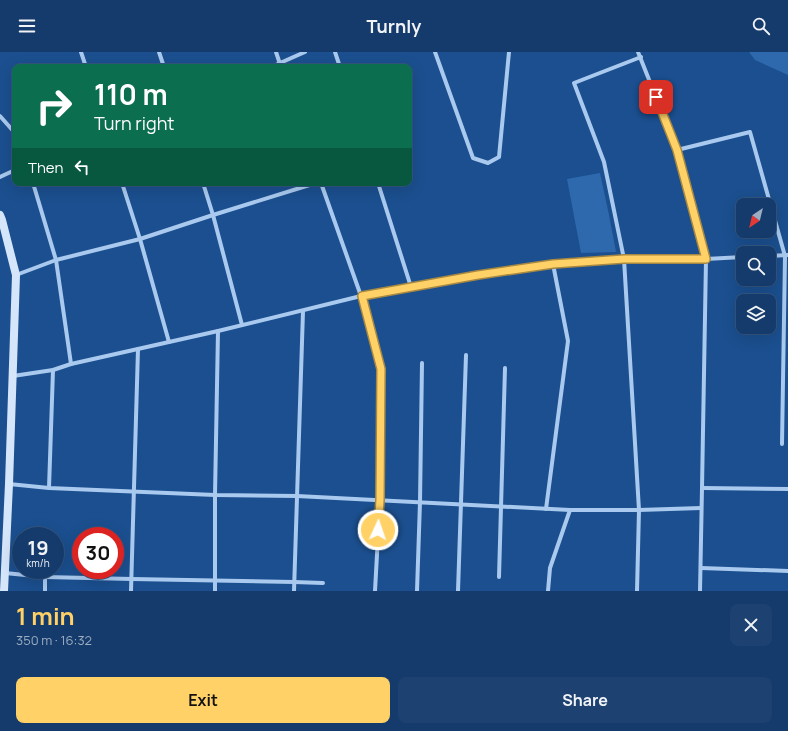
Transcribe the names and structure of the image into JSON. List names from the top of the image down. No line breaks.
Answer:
{"north":"bottom left","page":{"header":"Turnly","turn":["110 m","Turn right"],"then":"Then","speed":"19 km/h","limit":"30","heading":["1 min","350 m · 16:32"],"buttons":["Exit","Share"]}}
